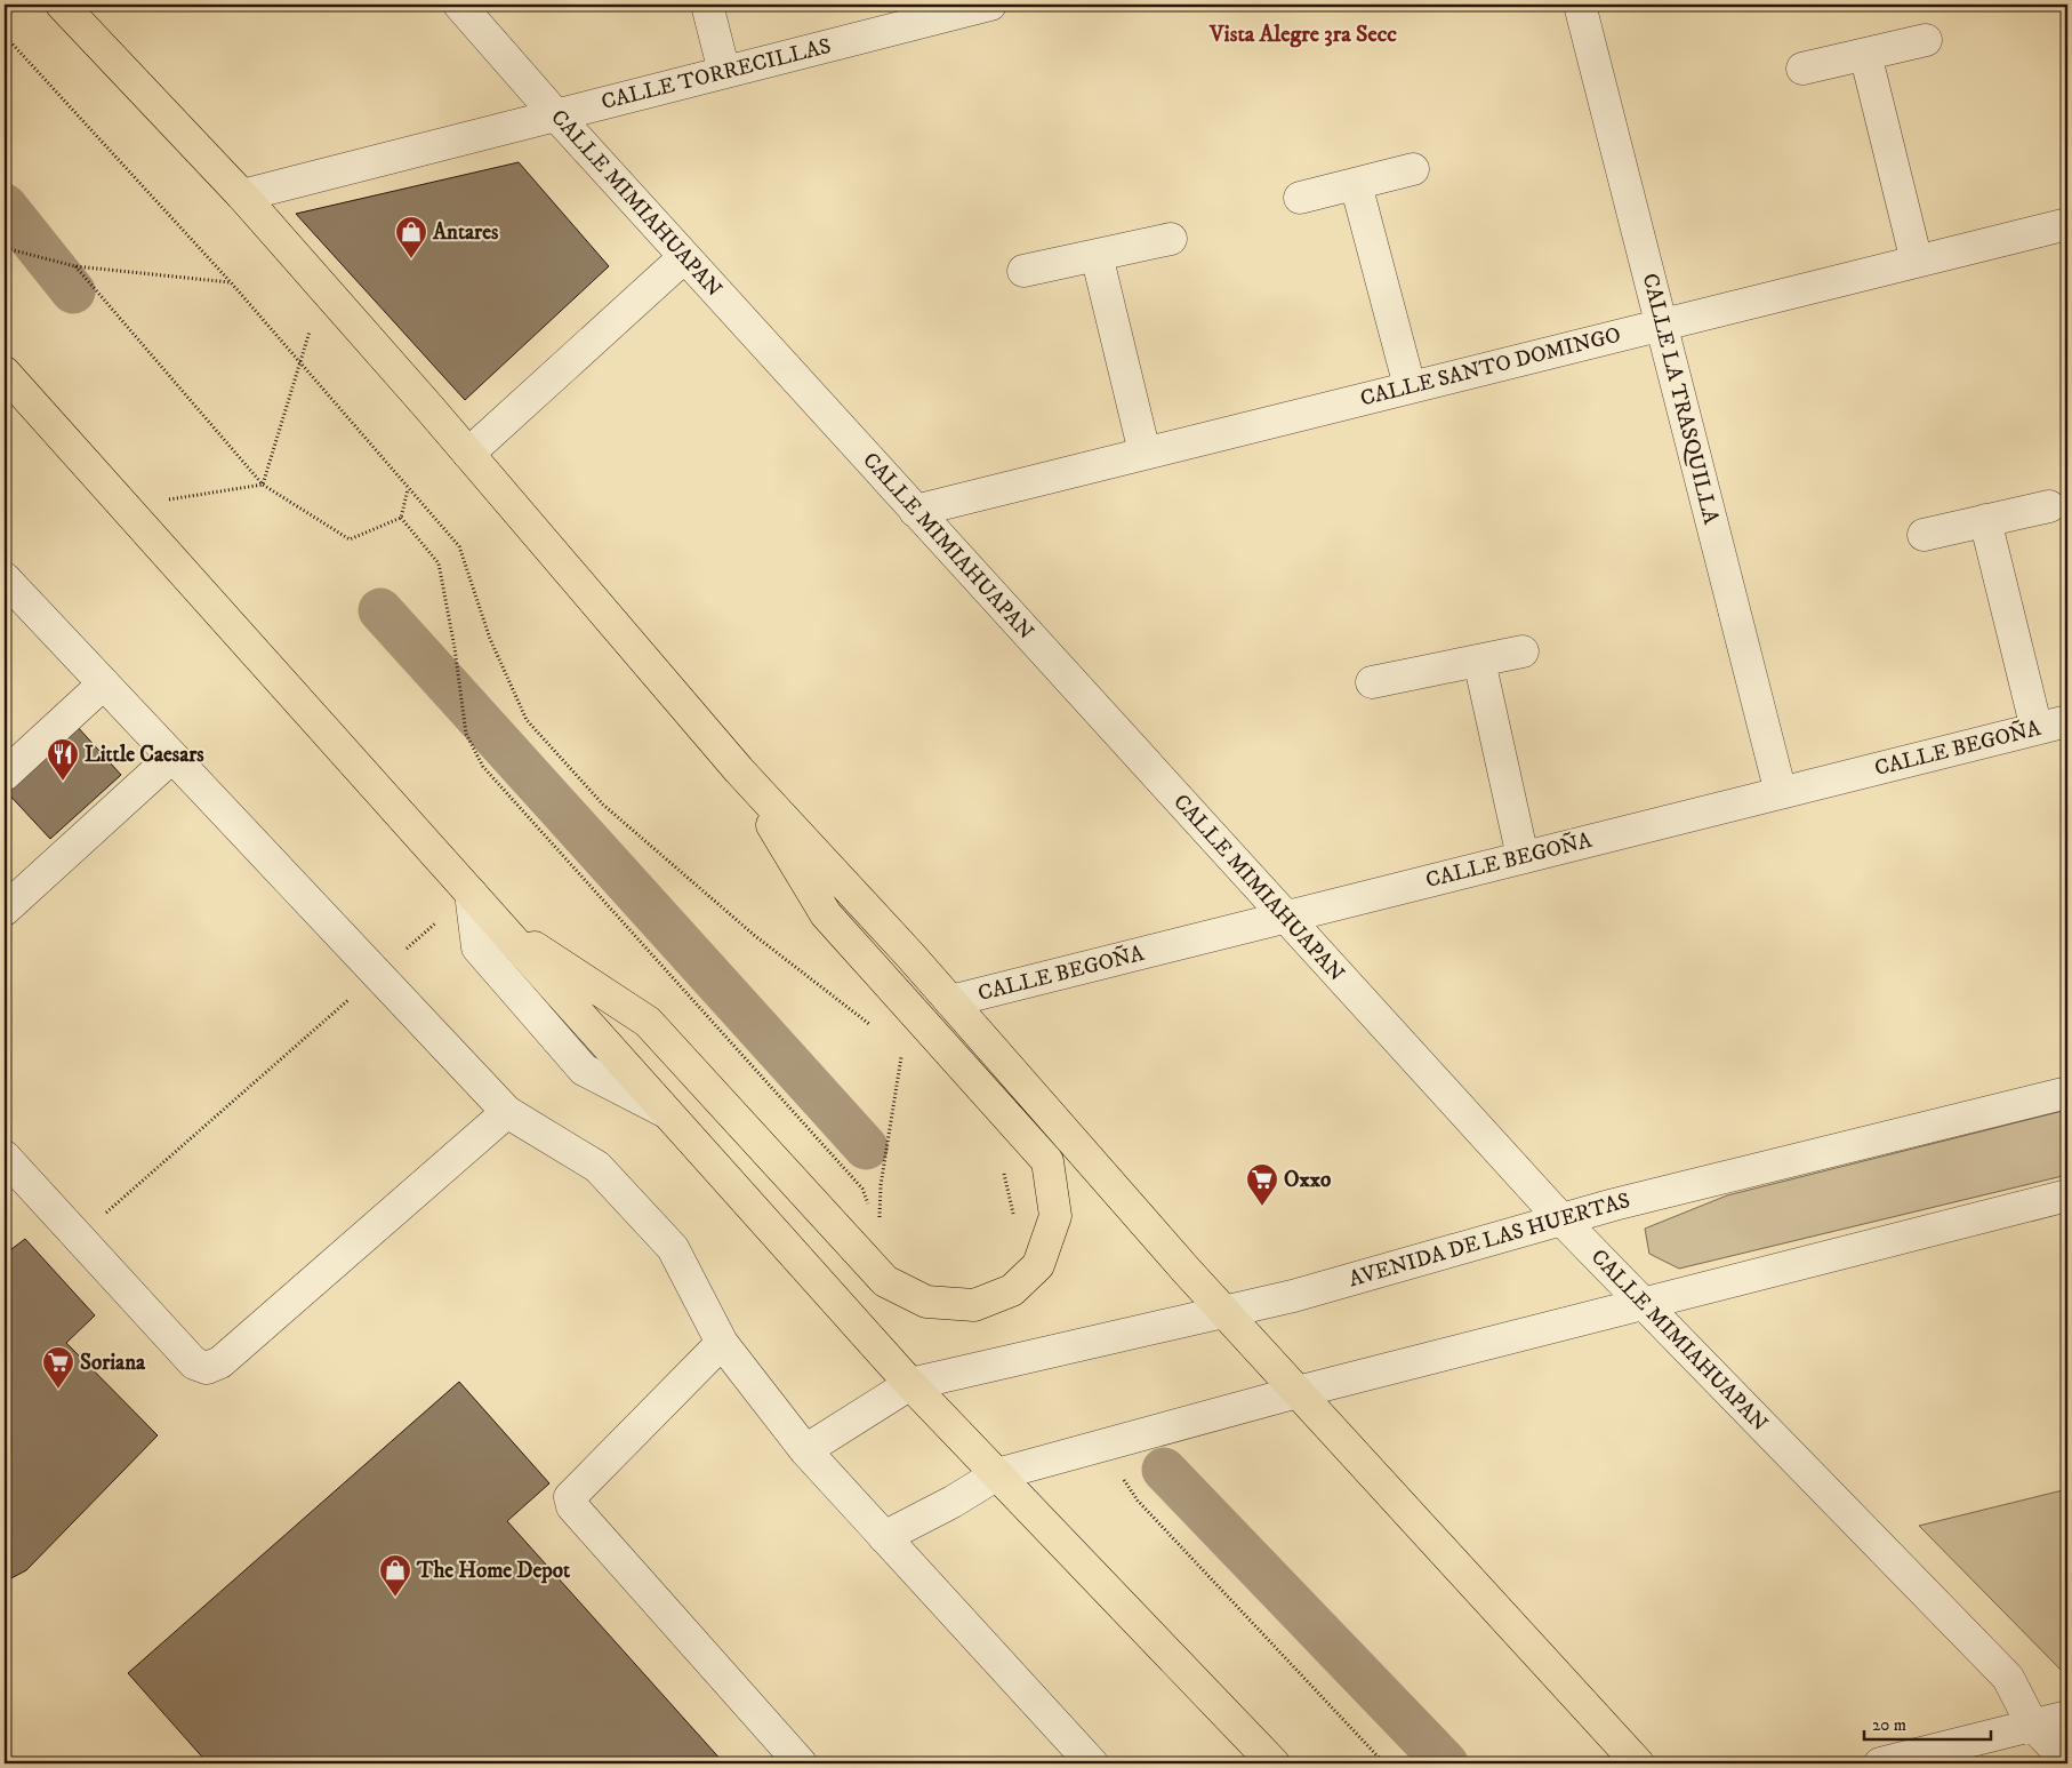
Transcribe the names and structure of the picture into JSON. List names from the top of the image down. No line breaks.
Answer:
{"streets":{"street":["CALLE TORRECILLAS","CALLE MIMIAHUAPAN","CALLE SANTO DOMINGO","CALLE LA TRASQUILLA","CALLE BEGOÑA","AVENIDA DE LAS HUERTAS"]},"crossings":[["CALLE TORRECILLAS","CALLE MIMIAHUAPAN"],["CALLE MIMIAHUAPAN","CALLE SANTO DOMINGO"],["CALLE MIMIAHUAPAN","CALLE BEGOÑA"],["CALLE MIMIAHUAPAN","AVENIDA DE LAS HUERTAS"],["CALLE SANTO DOMINGO","CALLE LA TRASQUILLA"],["CALLE LA TRASQUILLA","CALLE BEGOÑA"]],"districts":["Vista Alegre 3ra Secc"],"places":{"shop":["Antares","The Home Depot"],"restaurant":["Little Caesars"],"supermarket":["Oxxo","Soriana"]},"scale_bar":"20 m"}
